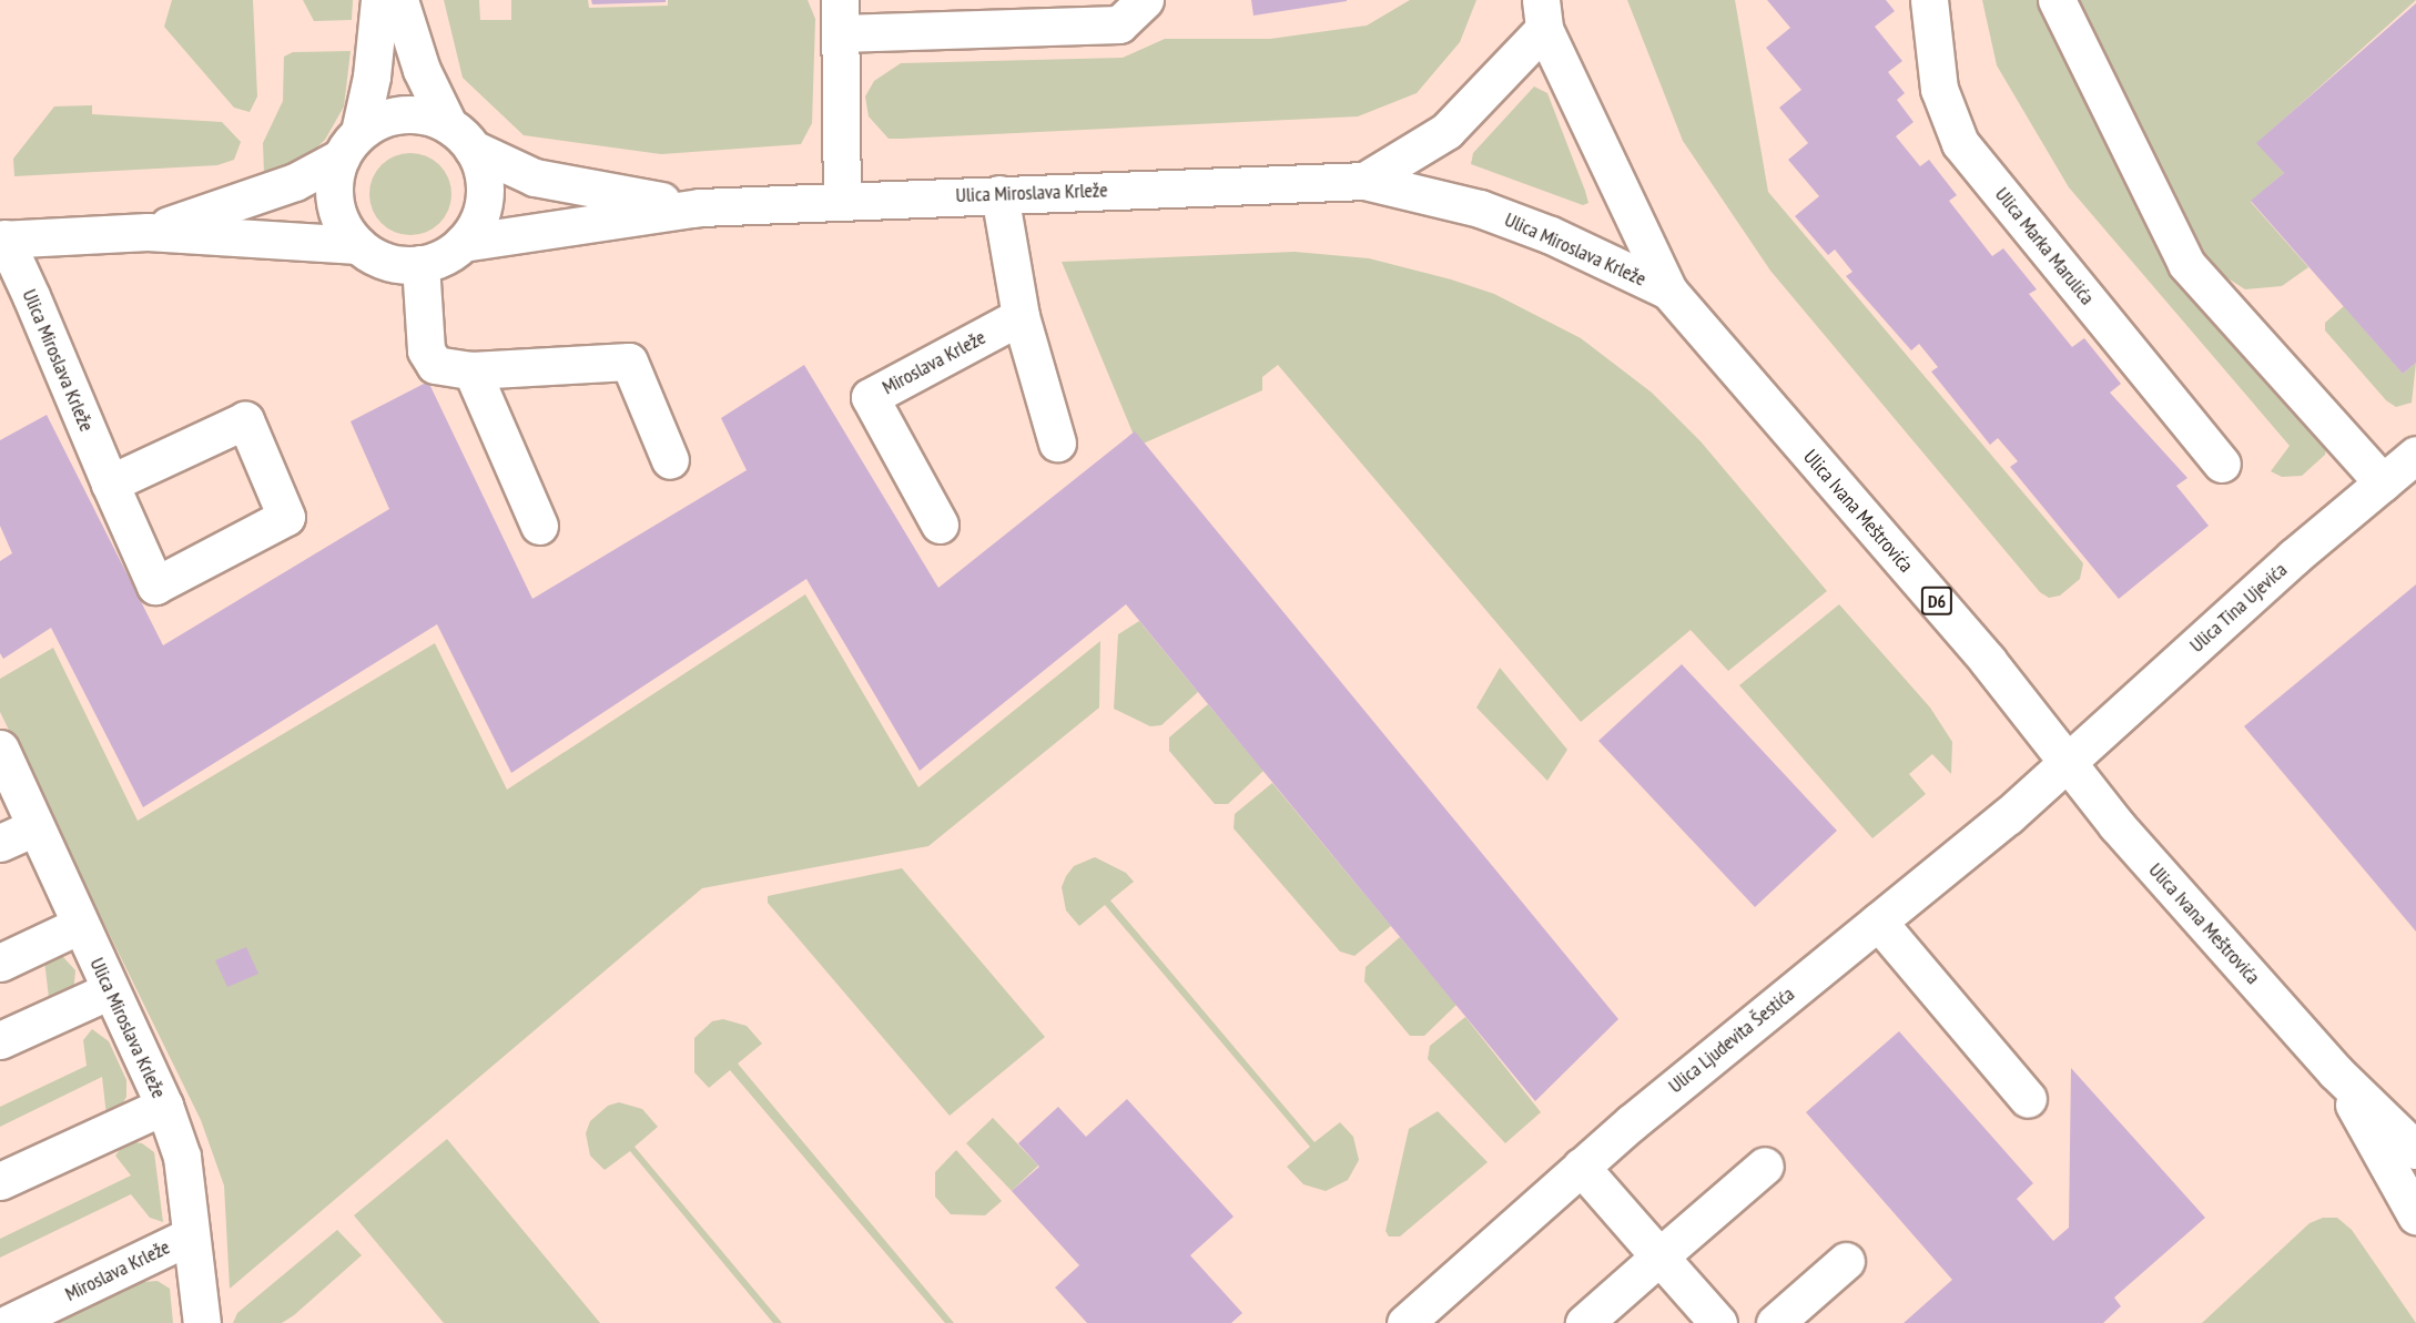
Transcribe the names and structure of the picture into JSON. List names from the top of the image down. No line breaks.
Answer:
{"streets":{"street":["Ulica Miroslava Krleže","Ulica Marka Marulića","Miroslava Krleže","Ulica Ivana Meštrovića","D6","Ulica Tina Ujevića","Ulica Ljudevita Šestića"]},"crossings":[["Ulica Miroslava Krleže","Miroslava Krleže"],["Ulica Miroslava Krleže","Ulica Ivana Meštrovića"],["Ulica Ivana Meštrovića","Ulica Tina Ujevića"],["Ulica Ivana Meštrovića","Ulica Ljudevita Šestića"],["Ulica Tina Ujevića","Ulica Ljudevita Šestića"]]}
